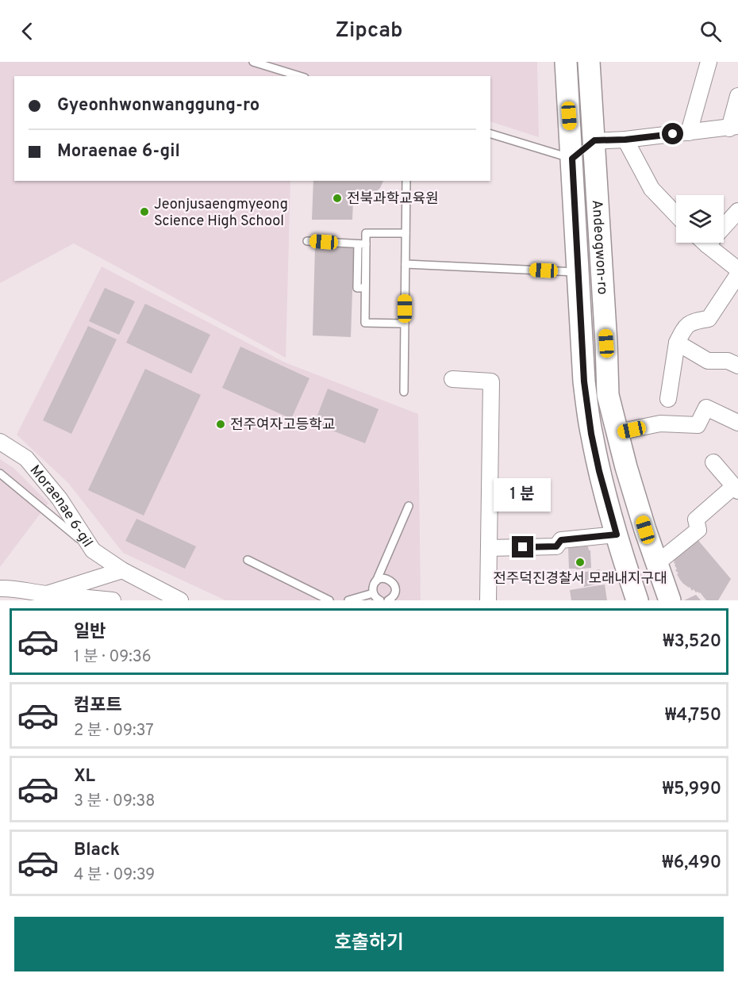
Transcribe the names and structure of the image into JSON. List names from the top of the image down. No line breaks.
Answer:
{"streets":{"street":["Andeogwon-ro","Moraenae 6-gil"]},"places":["전북과학교육원","Jeonjusaengmyeong Science High School","전주여자고등학교","전주덕진경찰서 모래내지구대"],"page":{"header":"Zipcab","banner":["Gyeonhwonwanggung-ro","Moraenae 6-gil"],"bubble":"1 분","list":[{"name":"일반","note":"1 분 · 09:36","value":"₩3,520"},{"name":"컴포트","note":"2 분 · 09:37","value":"₩4,750"},{"name":"XL","note":"3 분 · 09:38","value":"₩5,990"},{"name":"Black","note":"4 분 · 09:39","value":"₩6,490"}],"buttons":"호출하기"}}
